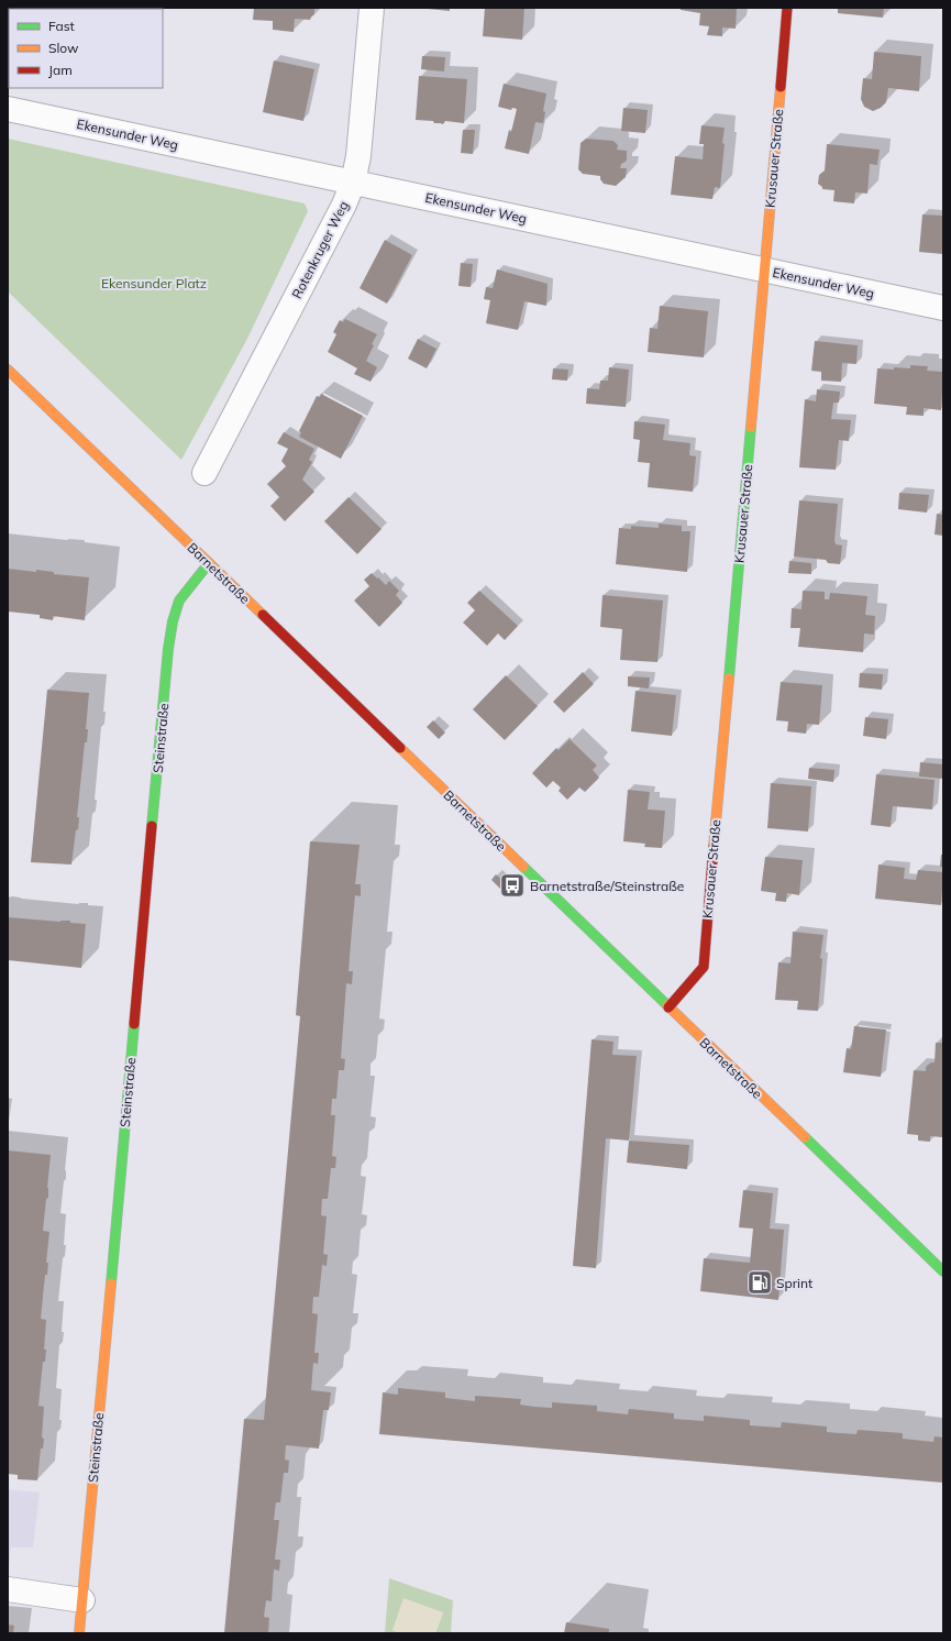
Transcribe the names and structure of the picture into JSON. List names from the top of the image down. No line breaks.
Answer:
{"streets":{"street":["Ekensunder Weg","Krusauer Straße","Rotenkruger Weg","Barnetstraße","Steinstraße"]},"crossings":[["Ekensunder Weg","Krusauer Straße"],["Ekensunder Weg","Rotenkruger Weg"],["Krusauer Straße","Barnetstraße"],["Barnetstraße","Steinstraße"]],"parks":["Ekensunder Platz"],"places":{"bus stop":["Barnetstraße/Steinstraße"],"fuel station":["Sprint"]},"legend":["Fast","Slow","Jam"]}
